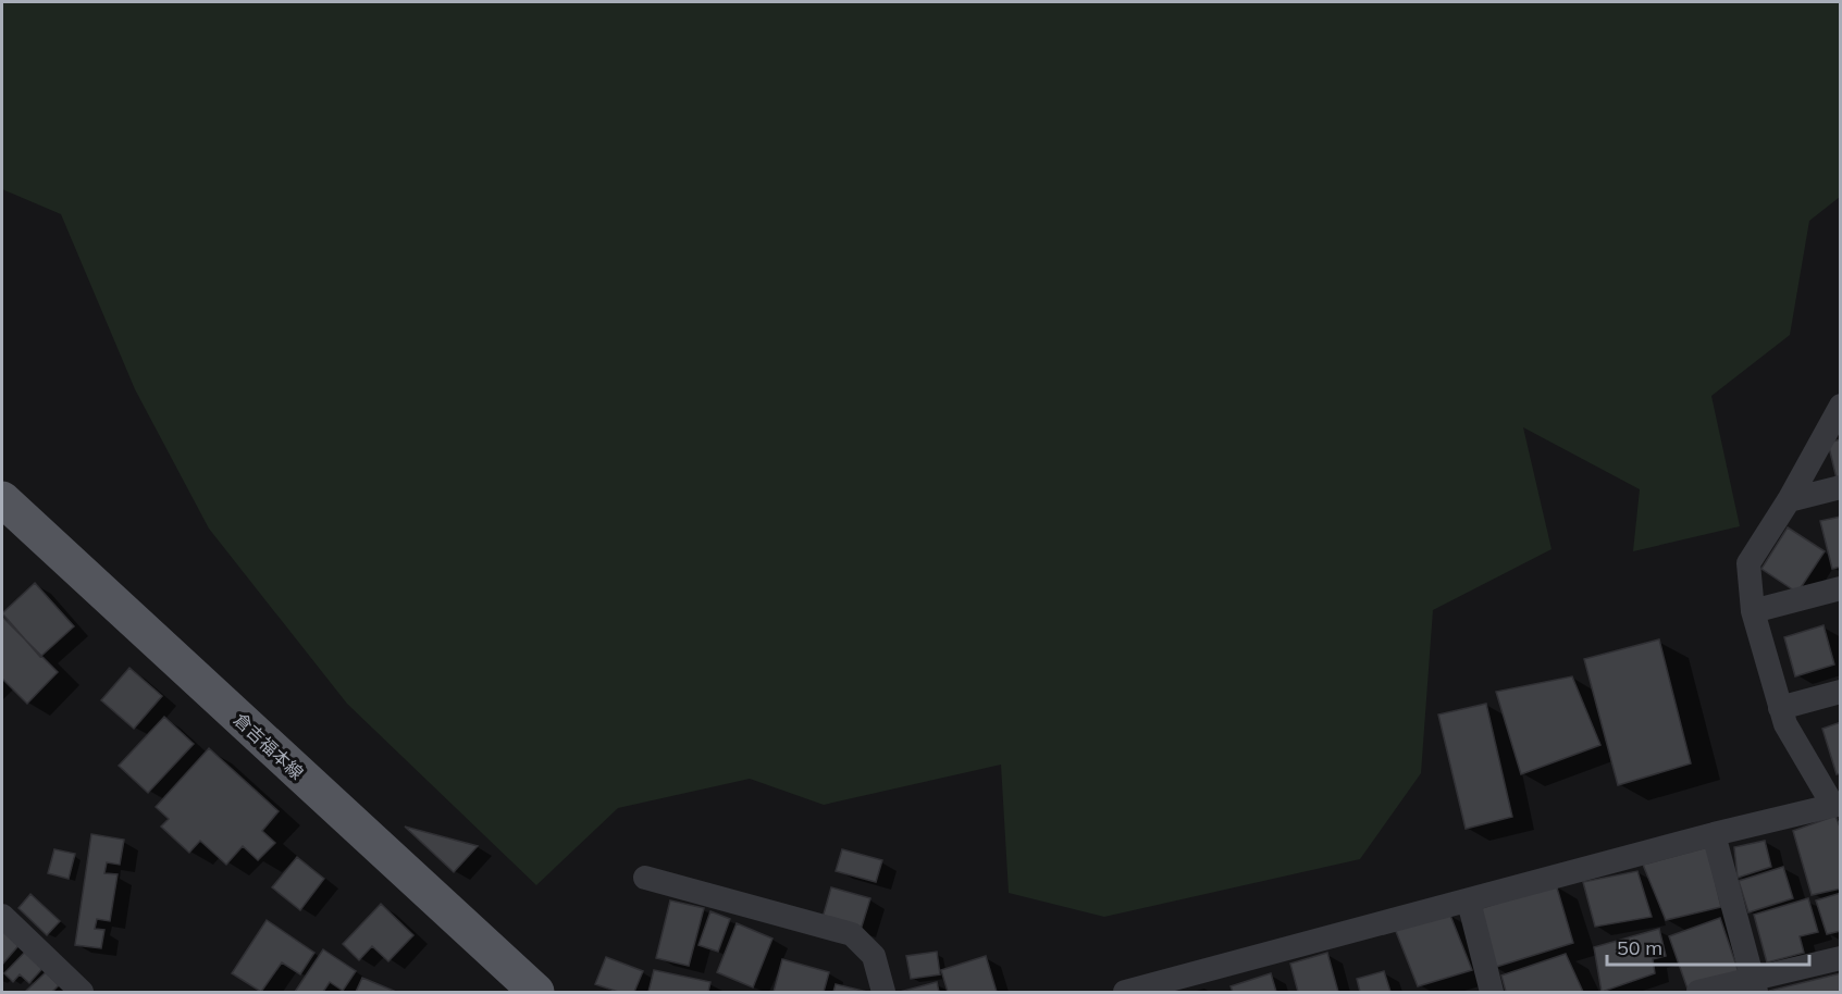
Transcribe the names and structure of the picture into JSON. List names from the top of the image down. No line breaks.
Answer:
{"streets":{"main road":["倉吉福本線"]},"scale_bar":"50 m"}
